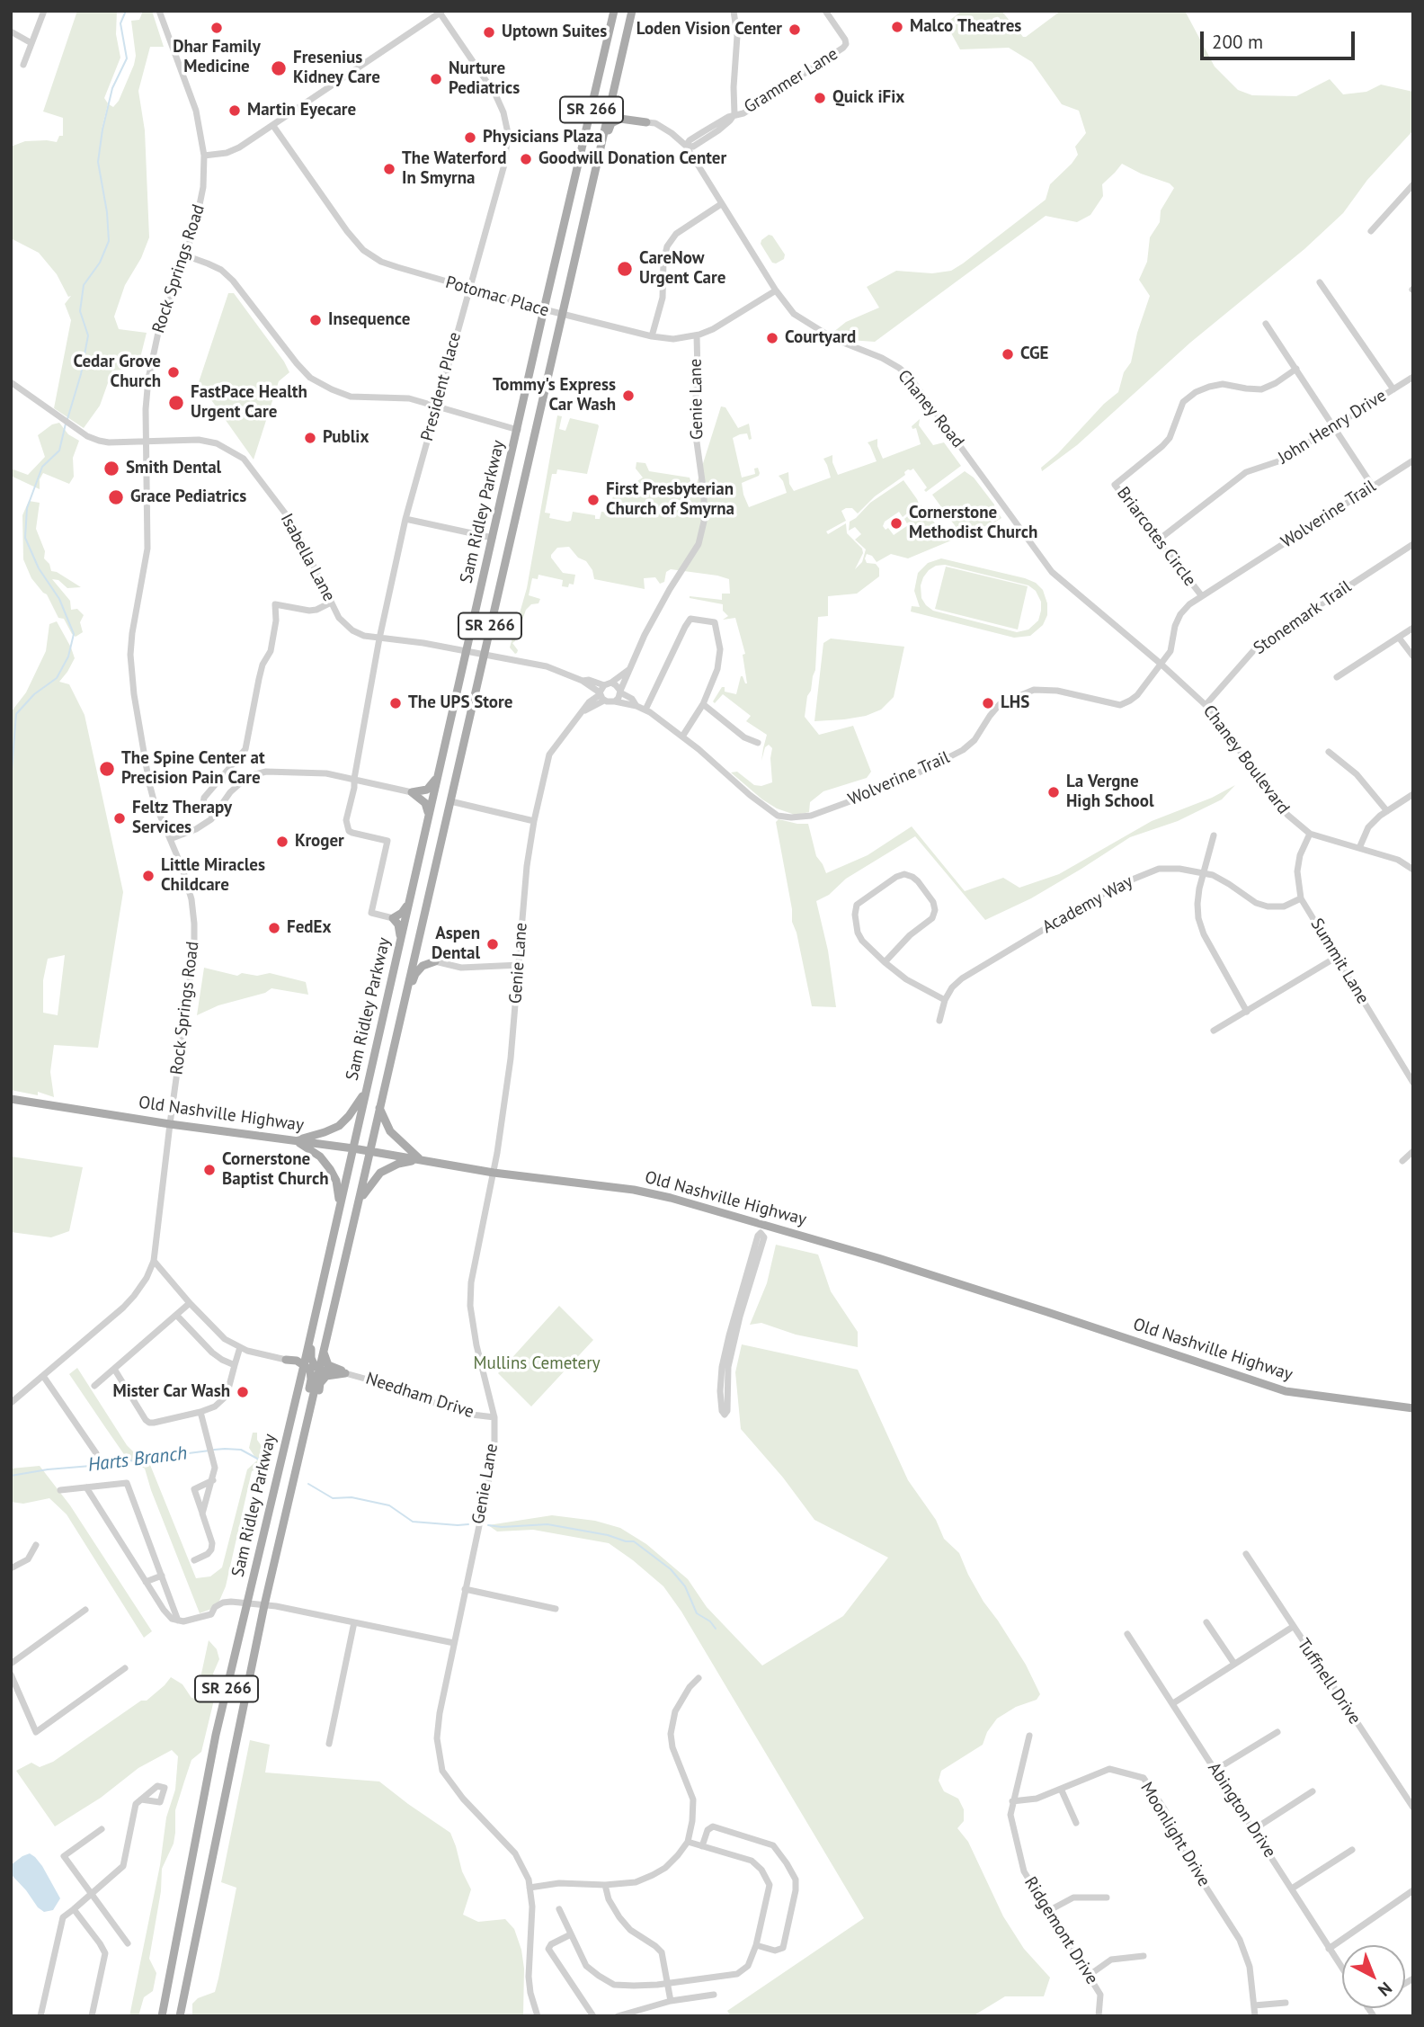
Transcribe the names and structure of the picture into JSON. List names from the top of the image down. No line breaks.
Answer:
{"streets":{"main road":["SR 266","Sam Ridley Parkway","Old Nashville Highway"],"street":["Grammer Lane","Rock Springs Road","Potomac Place","President Place","Genie Lane","Chaney Road","John Henry Drive","Wolverine Trail","Briarcotes Circle","Isabella Lane","Stonemark Trail","Chaney Boulevard","Academy Way","Summit Lane","Needham Drive","Tuffnell Drive","Abington Drive","Moonlight Drive","Ridgemont Drive"]},"crossings":[["Rock Springs Road","Isabella Lane"],["Rock Springs Road","Old Nashville Highway"],["Potomac Place","President Place"],["Potomac Place","Genie Lane"],["Potomac Place","Chaney Road"],["Potomac Place","Sam Ridley Parkway"],["President Place","Isabella Lane"],["Genie Lane","Wolverine Trail"],["Genie Lane","Old Nashville Highway"],["Genie Lane","Needham Drive"],["Chaney Road","Wolverine Trail"],["Chaney Road","Chaney Boulevard"],["John Henry Drive","Briarcotes Circle"],["Sam Ridley Parkway","Isabella Lane"],["Sam Ridley Parkway","Old Nashville Highway"],["Wolverine Trail","Briarcotes Circle"],["Stonemark Trail","Chaney Boulevard"],["Chaney Boulevard","Summit Lane"],["Academy Way","Summit Lane"],["Moonlight Drive","Ridgemont Drive"]],"water":["Harts Branch"],"parks":["Mullins Cemetery"],"places":["Malco Theatres","Dhar Family Medicine","Loden Vision Center","Uptown Suites","Fresenius Kidney Care","Nurture Pediatrics","Quick iFix","Martin Eyecare","Physicians Plaza","Goodwill Donation Center","The Waterford In Smyrna","CareNow Urgent Care","Insequence","Courtyard","CGE","Cedar Grove Church","Tommy's Express Car Wash","FastPace Health Urgent Care","Publix","Smith Dental","Grace Pediatrics","First Presbyterian Church of Smyrna","Cornerstone Methodist Church","The UPS Store","LHS","The Spine Center at Precision Pain Care","La Vergne High School","Feltz Therapy Services","Kroger","Little Miracles Childcare","FedEx","Aspen Dental","Cornerstone Baptist Church","Mister Car Wash"],"scale_bar":"200 m","north":"bottom right"}
